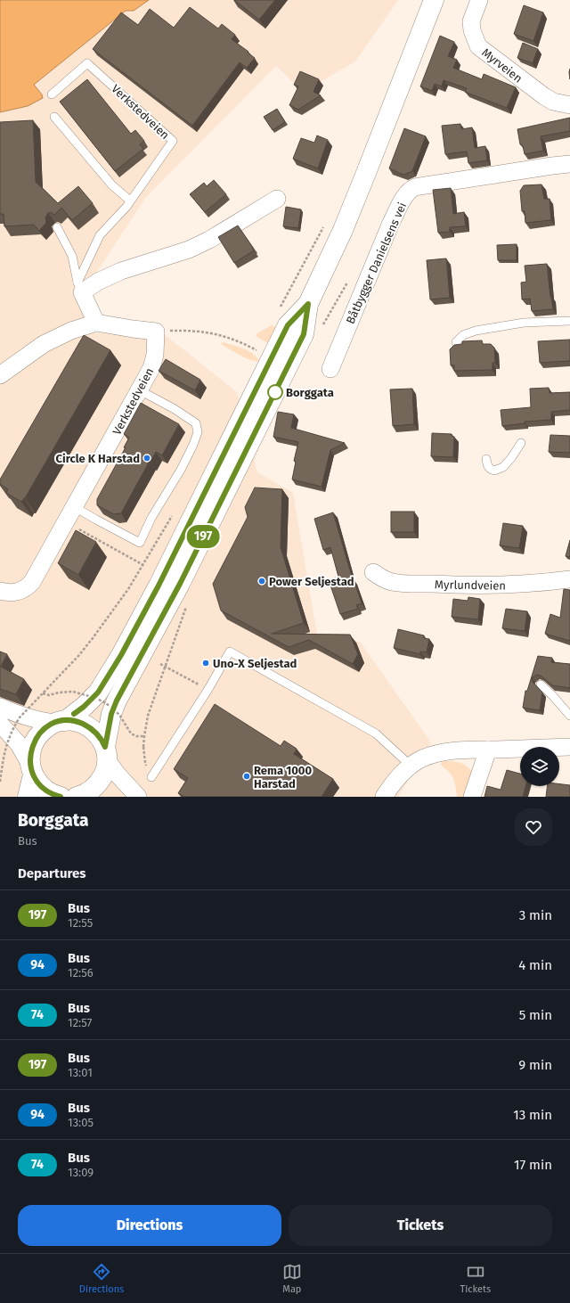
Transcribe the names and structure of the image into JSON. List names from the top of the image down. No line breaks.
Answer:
{"streets":{"street":["Myrveien","Verkstedveien","Båtbygger Danielsens vei","Myrlundveien"]},"places":["Borggata","Circle K Harstad","Power Seljestad","Uno-X Seljestad","Rema 1000 Harstad"],"lines":["bus line 197"],"page":{"on_map":"197","heading":[["Borggata","Bus"],"Departures"],"list":[{"mark":"197","name":"Bus","note":"12:55","value":"3 min"},{"mark":"94","name":"Bus","note":"12:56","value":"4 min"},{"mark":"74","name":"Bus","note":"12:57","value":"5 min"},{"mark":"197","name":"Bus","note":"13:01","value":"9 min"},{"mark":"94","name":"Bus","note":"13:05","value":"13 min"},{"mark":"74","name":"Bus","note":"13:09","value":"17 min"}],"buttons":["Directions","Tickets"],"tabs":["Directions","Map","Tickets"]}}
